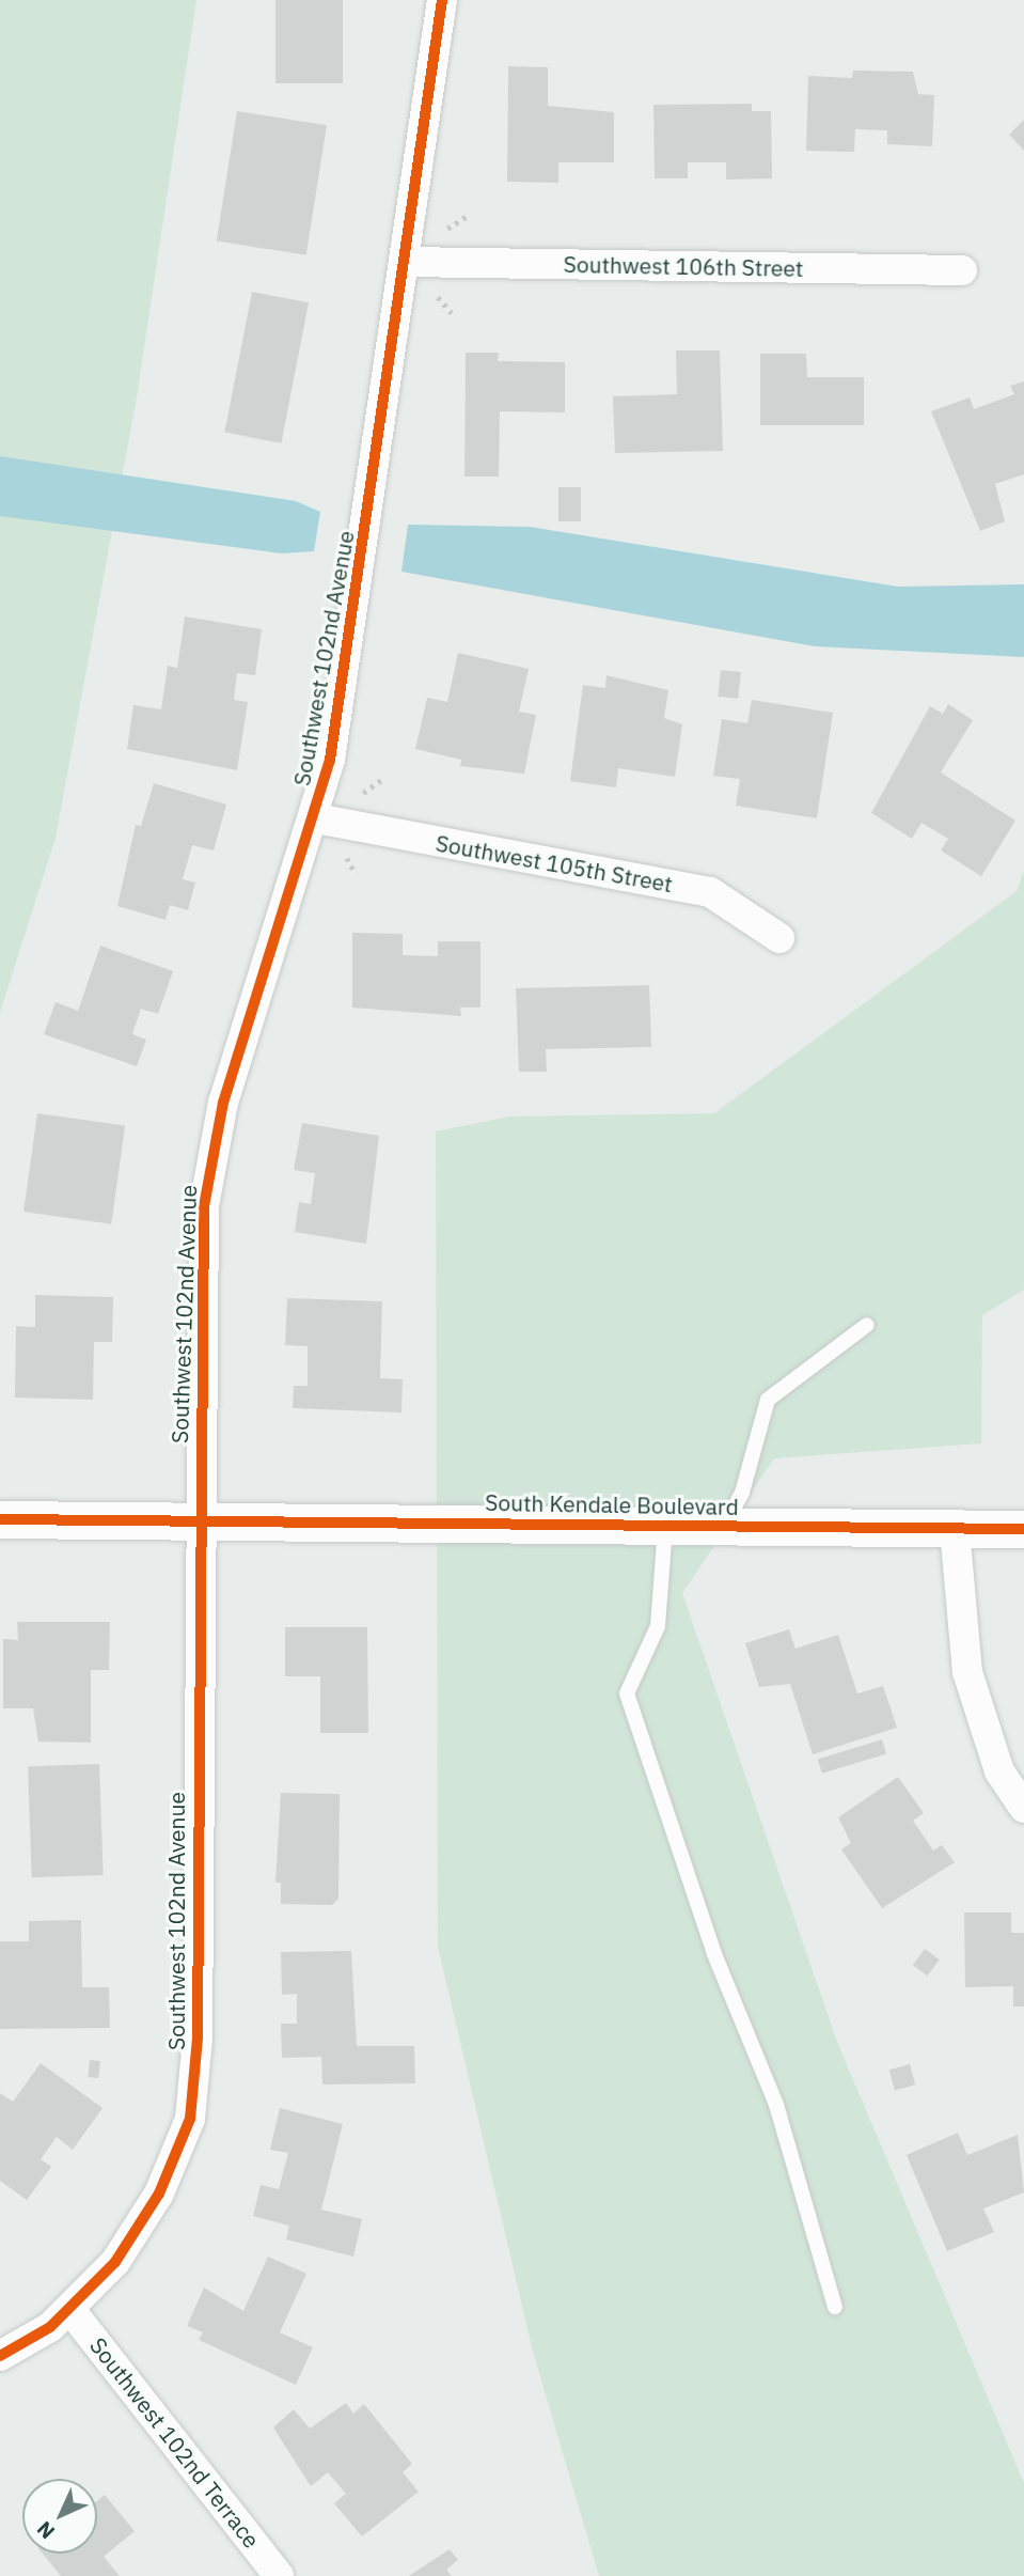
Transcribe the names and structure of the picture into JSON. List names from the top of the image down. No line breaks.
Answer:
{"streets":{"street":["Southwest 106th Street","Southwest 102nd Avenue","Southwest 105th Street","South Kendale Boulevard","Southwest 102nd Terrace"]},"crossings":[["Southwest 106th Street","Southwest 102nd Avenue"],["Southwest 102nd Avenue","Southwest 105th Street"],["Southwest 102nd Avenue","South Kendale Boulevard"],["Southwest 102nd Avenue","Southwest 102nd Terrace"]],"north":"bottom left"}
